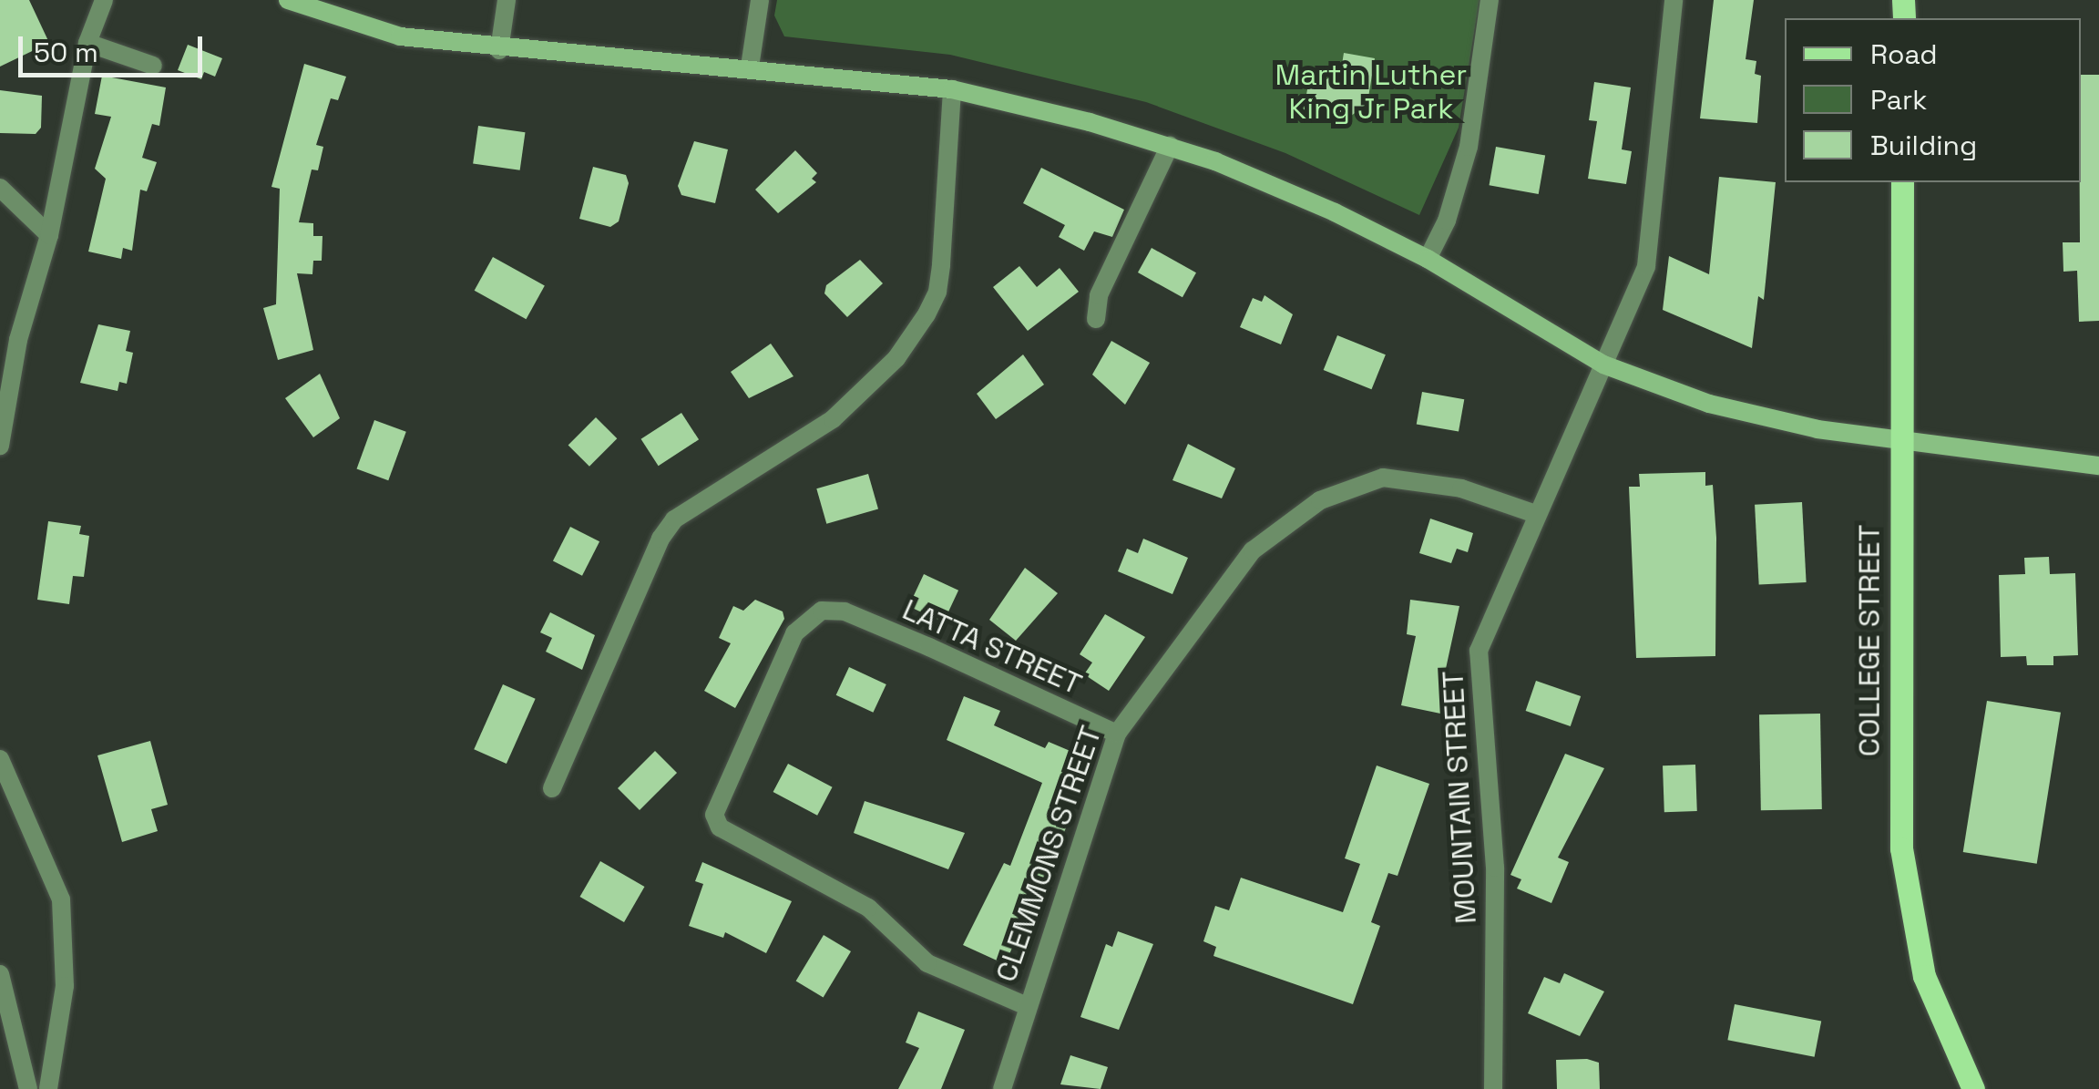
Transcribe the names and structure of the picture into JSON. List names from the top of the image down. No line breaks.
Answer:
{"streets":{"main road":["COLLEGE STREET"],"street":["LATTA STREET","MOUNTAIN STREET","CLEMMONS STREET"]},"crossings":[["LATTA STREET","CLEMMONS STREET"],["MOUNTAIN STREET","CLEMMONS STREET"]],"parks":["Martin Luther King Jr Park"],"legend":["Road","Park","Building"],"scale_bar":"50 m"}
